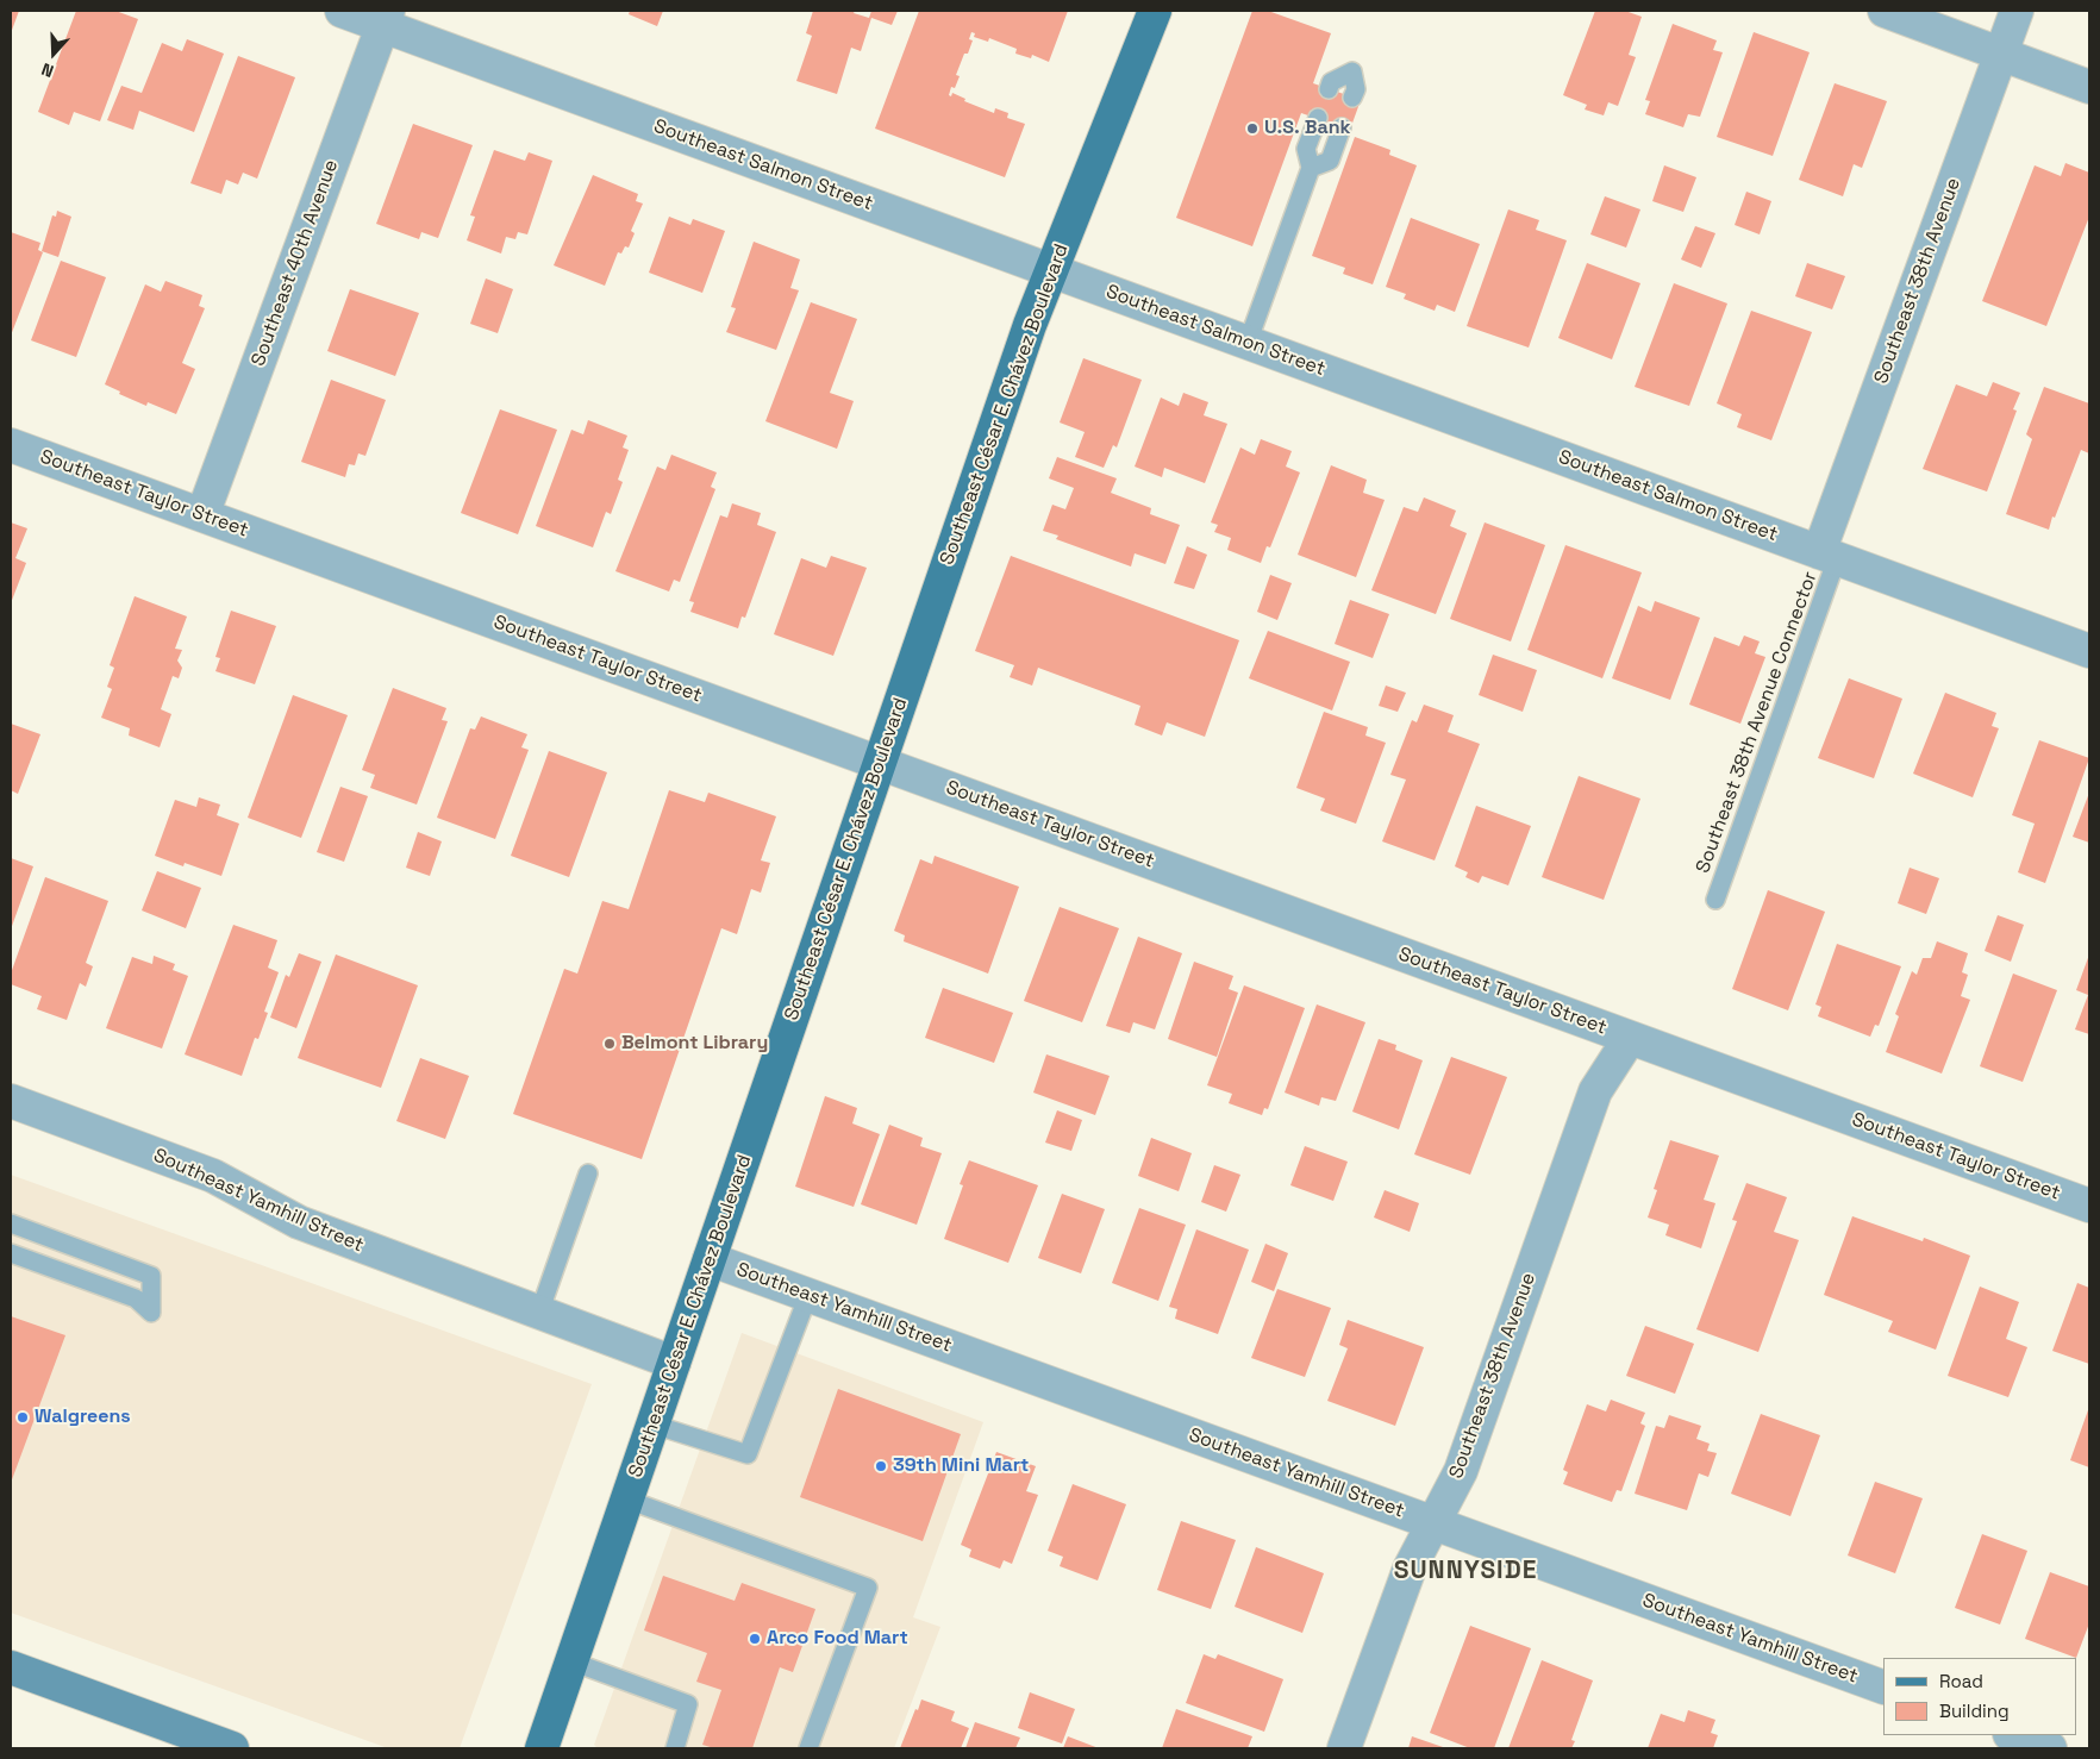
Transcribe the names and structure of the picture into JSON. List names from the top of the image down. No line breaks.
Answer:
{"streets":{"main road":["Southeast César E. Chávez Boulevard"],"street":["Southeast Salmon Street","Southeast 40th Avenue","Southeast 38th Avenue","Southeast Taylor Street","Southeast Yamhill Street"],"lane":["Southeast 38th Avenue Connector"]},"crossings":[["Southeast Salmon Street","Southeast 40th Avenue"],["Southeast Salmon Street","Southeast 38th Avenue"],["Southeast Salmon Street","Southeast César E. Chávez Boulevard"],["Southeast Salmon Street","Southeast 38th Avenue Connector"],["Southeast 40th Avenue","Southeast Taylor Street"],["Southeast 38th Avenue","Southeast Taylor Street"],["Southeast 38th Avenue","Southeast 38th Avenue Connector"],["Southeast 38th Avenue","Southeast Yamhill Street"],["Southeast César E. Chávez Boulevard","Southeast Taylor Street"],["Southeast César E. Chávez Boulevard","Southeast Yamhill Street"]],"districts":["SUNNYSIDE"],"places":["U.S. Bank","Belmont Library","Walgreens","39th Mini Mart","Arco Food Mart"],"legend":["Road","Building"],"north":"bottom"}
